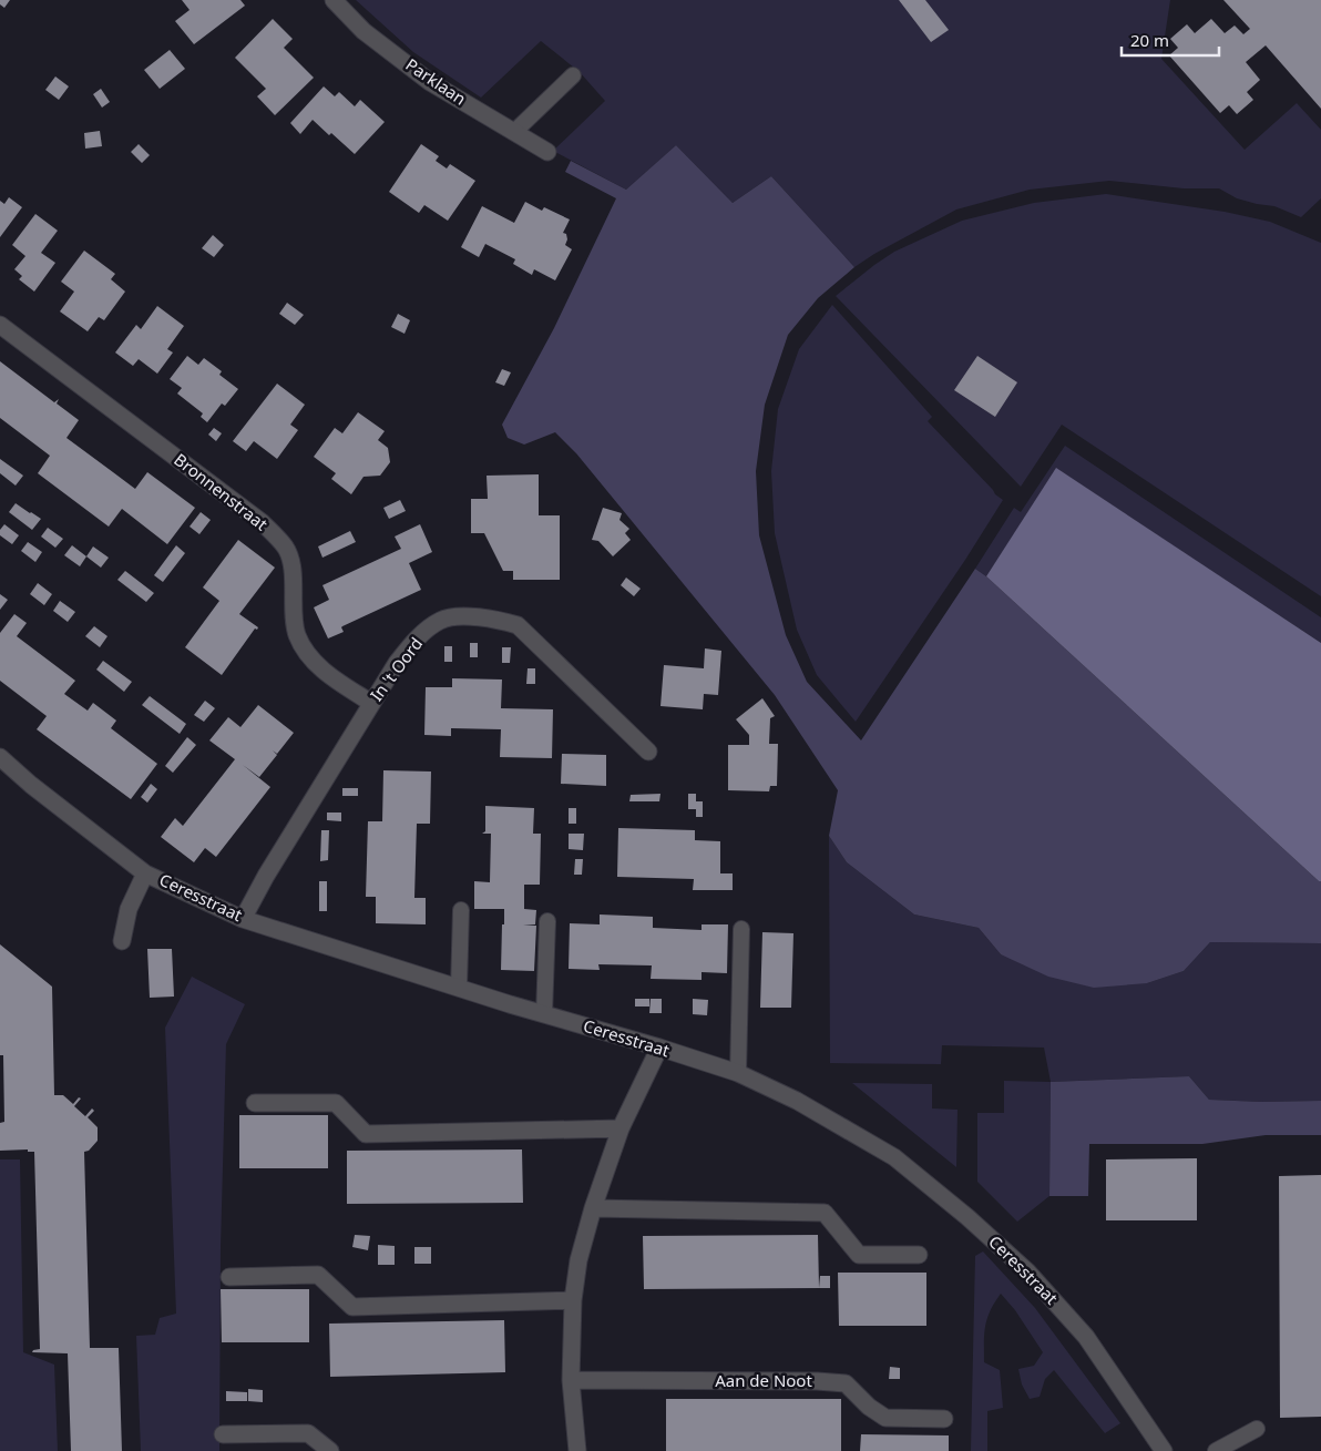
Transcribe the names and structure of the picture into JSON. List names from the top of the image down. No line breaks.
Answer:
{"streets":{"street":["Parklaan","Bronnenstraat","In 't Oord","Ceresstraat","Aan de Noot"]},"crossings":[["Bronnenstraat","In 't Oord"],["In 't Oord","Ceresstraat"]],"scale_bar":"20 m"}
